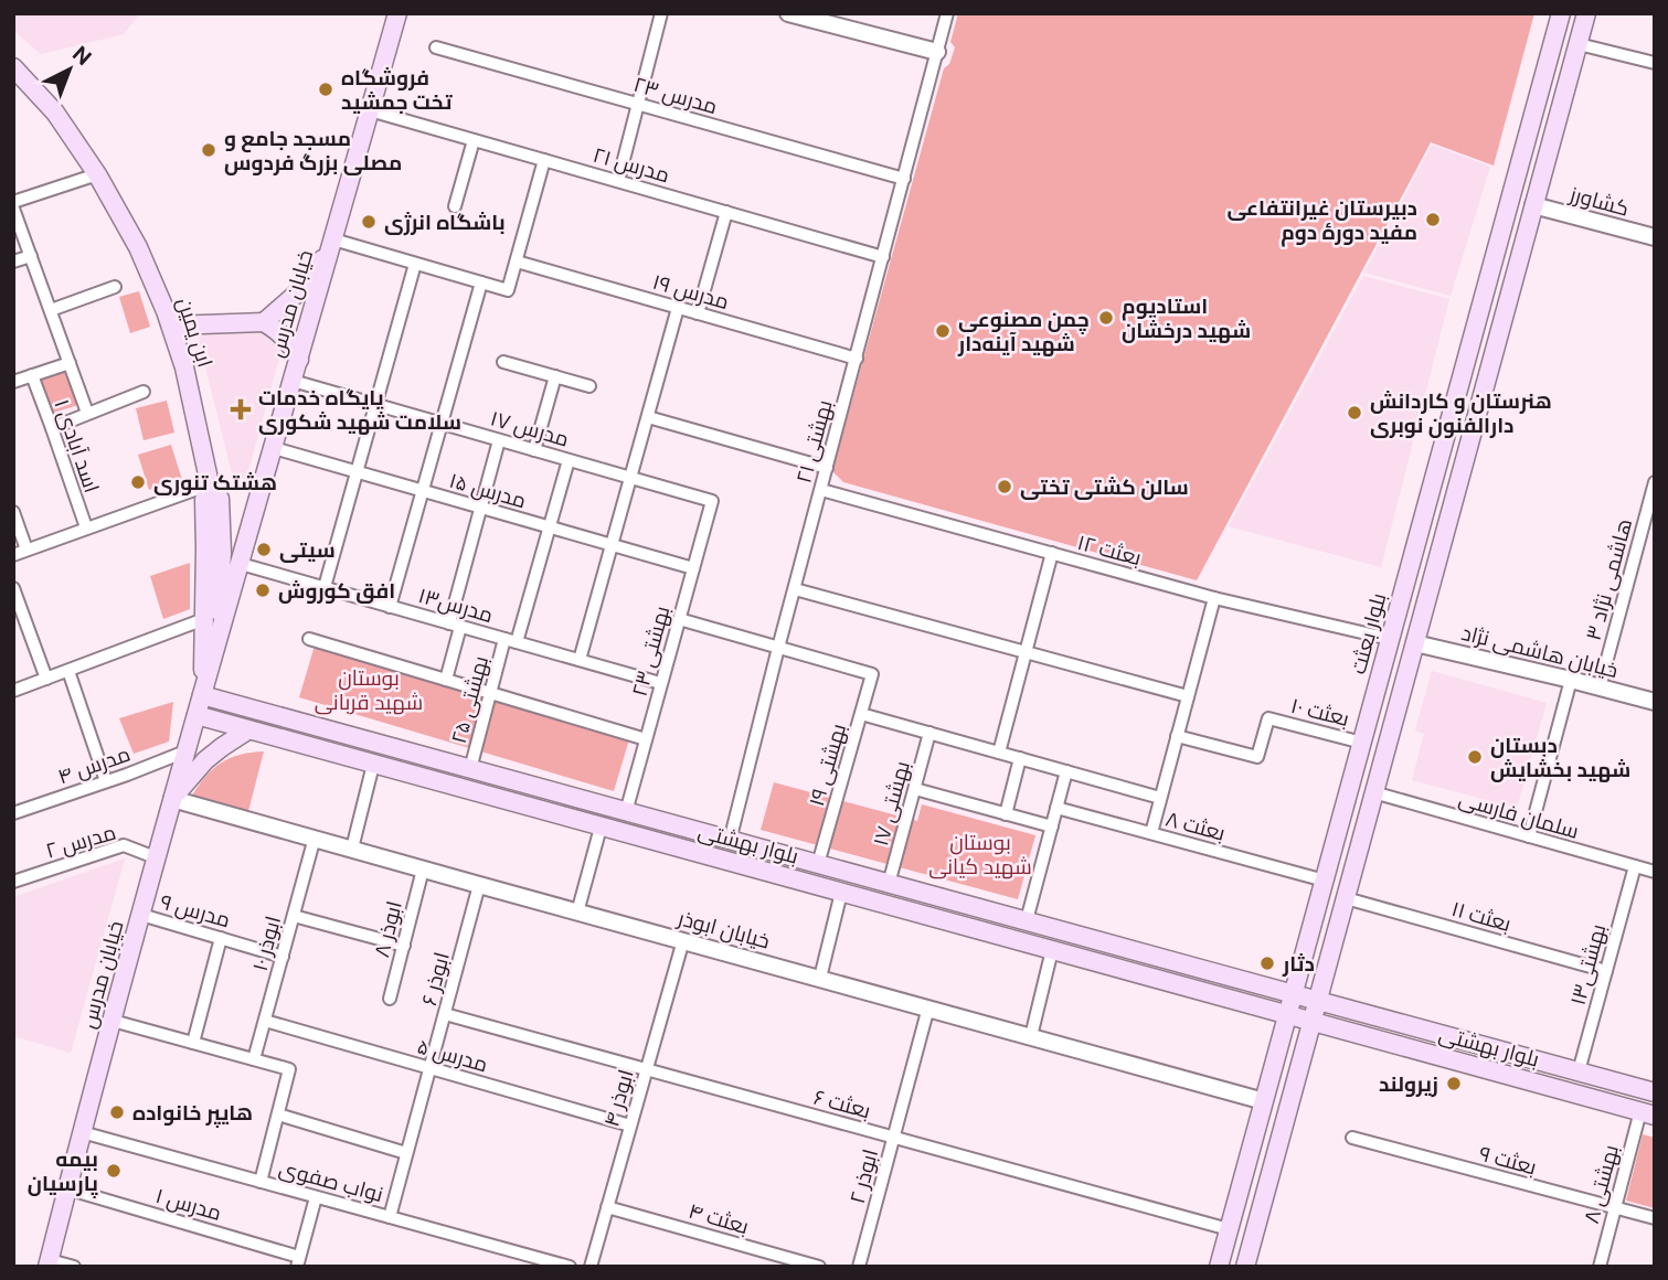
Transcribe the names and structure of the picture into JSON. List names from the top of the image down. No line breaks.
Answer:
{"streets":{"main road":["خیابان مدرس","ابن یمین","بلوار بعثت","بلوار بهشتی"],"street":["مدرس ۲۳","مدرس ۲۱","کشاورز","مدرس ۱۹","مدرس ۱۷","بهشتی ۲۱","اسد آبادی ۱","مدرس ۱۵","بعثت ۱۲","هاشمی نژاد ۳","مدرس۱۳","بهشتی ۲۳","خیابان هاشمی نژاد","بهشتی ۲۵","بعثت ۱۰","مدرس ۴","بهشتی ۱۹","بهشتی ۱۷","سلمان فارسی","بعثت ۸","مدرس ۲","مدرس ۹","بعثت ۱۱","ابوذر ۸","خیابان ابوذر","ابوذر ۱۰","بهشتی۱۳","ابوذر ۶","مدرس ۵","ابوذر ۴","بعثت ۶","بعثت ۹","ابوذر ۲","نواب صفوی","بهشتی ۸","مدرس ۱","بعثت ۴"]},"crossings":[["مدرس ۲۳","بهشتی ۲۱"],["مدرس ۲۱","خیابان مدرس"],["مدرس ۲۱","بهشتی ۲۱"],["مدرس ۱۹","بهشتی ۲۱"],["خیابان مدرس","ابن یمین"],["خیابان مدرس","مدرس ۱۷"],["خیابان مدرس","مدرس ۱۵"],["خیابان مدرس","مدرس۱۳"],["خیابان مدرس","مدرس ۴"],["خیابان مدرس","مدرس ۲"],["خیابان مدرس","بلوار بهشتی"],["خیابان مدرس","مدرس ۹"],["خیابان مدرس","خیابان ابوذر"],["خیابان مدرس","نواب صفوی"],["خیابان مدرس","مدرس ۱"],["مدرس ۱۷","بهشتی ۲۳"],["مدرس ۱۷","بهشتی ۲۵"],["بهشتی ۲۱","بعثت ۱۲"],["بهشتی ۲۱","بهشتی ۱۹"],["بهشتی ۲۱","بلوار بهشتی"],["مدرس ۱۵","بهشتی ۲۳"],["مدرس ۱۵","بهشتی ۲۵"],["بعثت ۱۲","بلوار بعثت"],["هاشمی نژاد ۳","خیابان هاشمی نژاد"],["مدرس۱۳","بهشتی ۲۳"],["مدرس۱۳","بهشتی ۲۵"],["بلوار بعثت","بعثت ۱۰"],["بلوار بعثت","بعثت ۸"],["بلوار بعثت","بلوار بهشتی"],["بلوار بعثت","خیابان ابوذر"],["بلوار بعثت","بعثت ۶"],["بهشتی ۲۳","بلوار بهشتی"],["بهشتی ۲۵","بلوار بهشتی"],["بهشتی ۱۹","بلوار بهشتی"],["بهشتی ۱۷","بلوار بهشتی"],["سلمان فارسی","بهشتی۱۳"],["بلوار بهشتی","بهشتی۱۳"],["بلوار بهشتی","بهشتی ۸"],["مدرس ۹","ابوذر ۱۰"],["بعثت ۱۱","بهشتی۱۳"],["ابوذر ۸","خیابان ابوذر"],["خیابان ابوذر","ابوذر ۱۰"],["خیابان ابوذر","ابوذر ۶"],["خیابان ابوذر","ابوذر ۴"],["خیابان ابوذر","ابوذر ۲"],["ابوذر ۱۰","مدرس ۵"],["ابوذر ۶","مدرس ۵"],["ابوذر ۶","بعثت ۶"],["ابوذر ۶","نواب صفوی"],["مدرس ۵","ابوذر ۴"],["ابوذر ۴","بعثت ۶"],["ابوذر ۴","بعثت ۴"],["بعثت ۶","ابوذر ۲"],["بعثت ۹","بهشتی ۸"]],"parks":["بوستان شهید قربانی","بوستان شهید کیانی"],"places":{"other":["فروشگاه تخت جمشید","مسجد جامع و مصلی بزرگ فردوس","دبیرستان غیرانتفاعی مفید دورهٔ دوم","باشگاه انرژی","استادیوم شهید درخشان","چمن مصنوعی شهید آینه‌دار","هنرستان و کاردانش دارالفنون نوبری","هشتک تنوری","سالن کشتی تختی","سیتی","افق کوروش","دبستان شهید بخشایش","دثار","زیرولند","هایپر خانواده","بیمه پارسیان"],"health":["پایگاه خدمات سلامت شهید شکوری"]},"north":"top right"}
